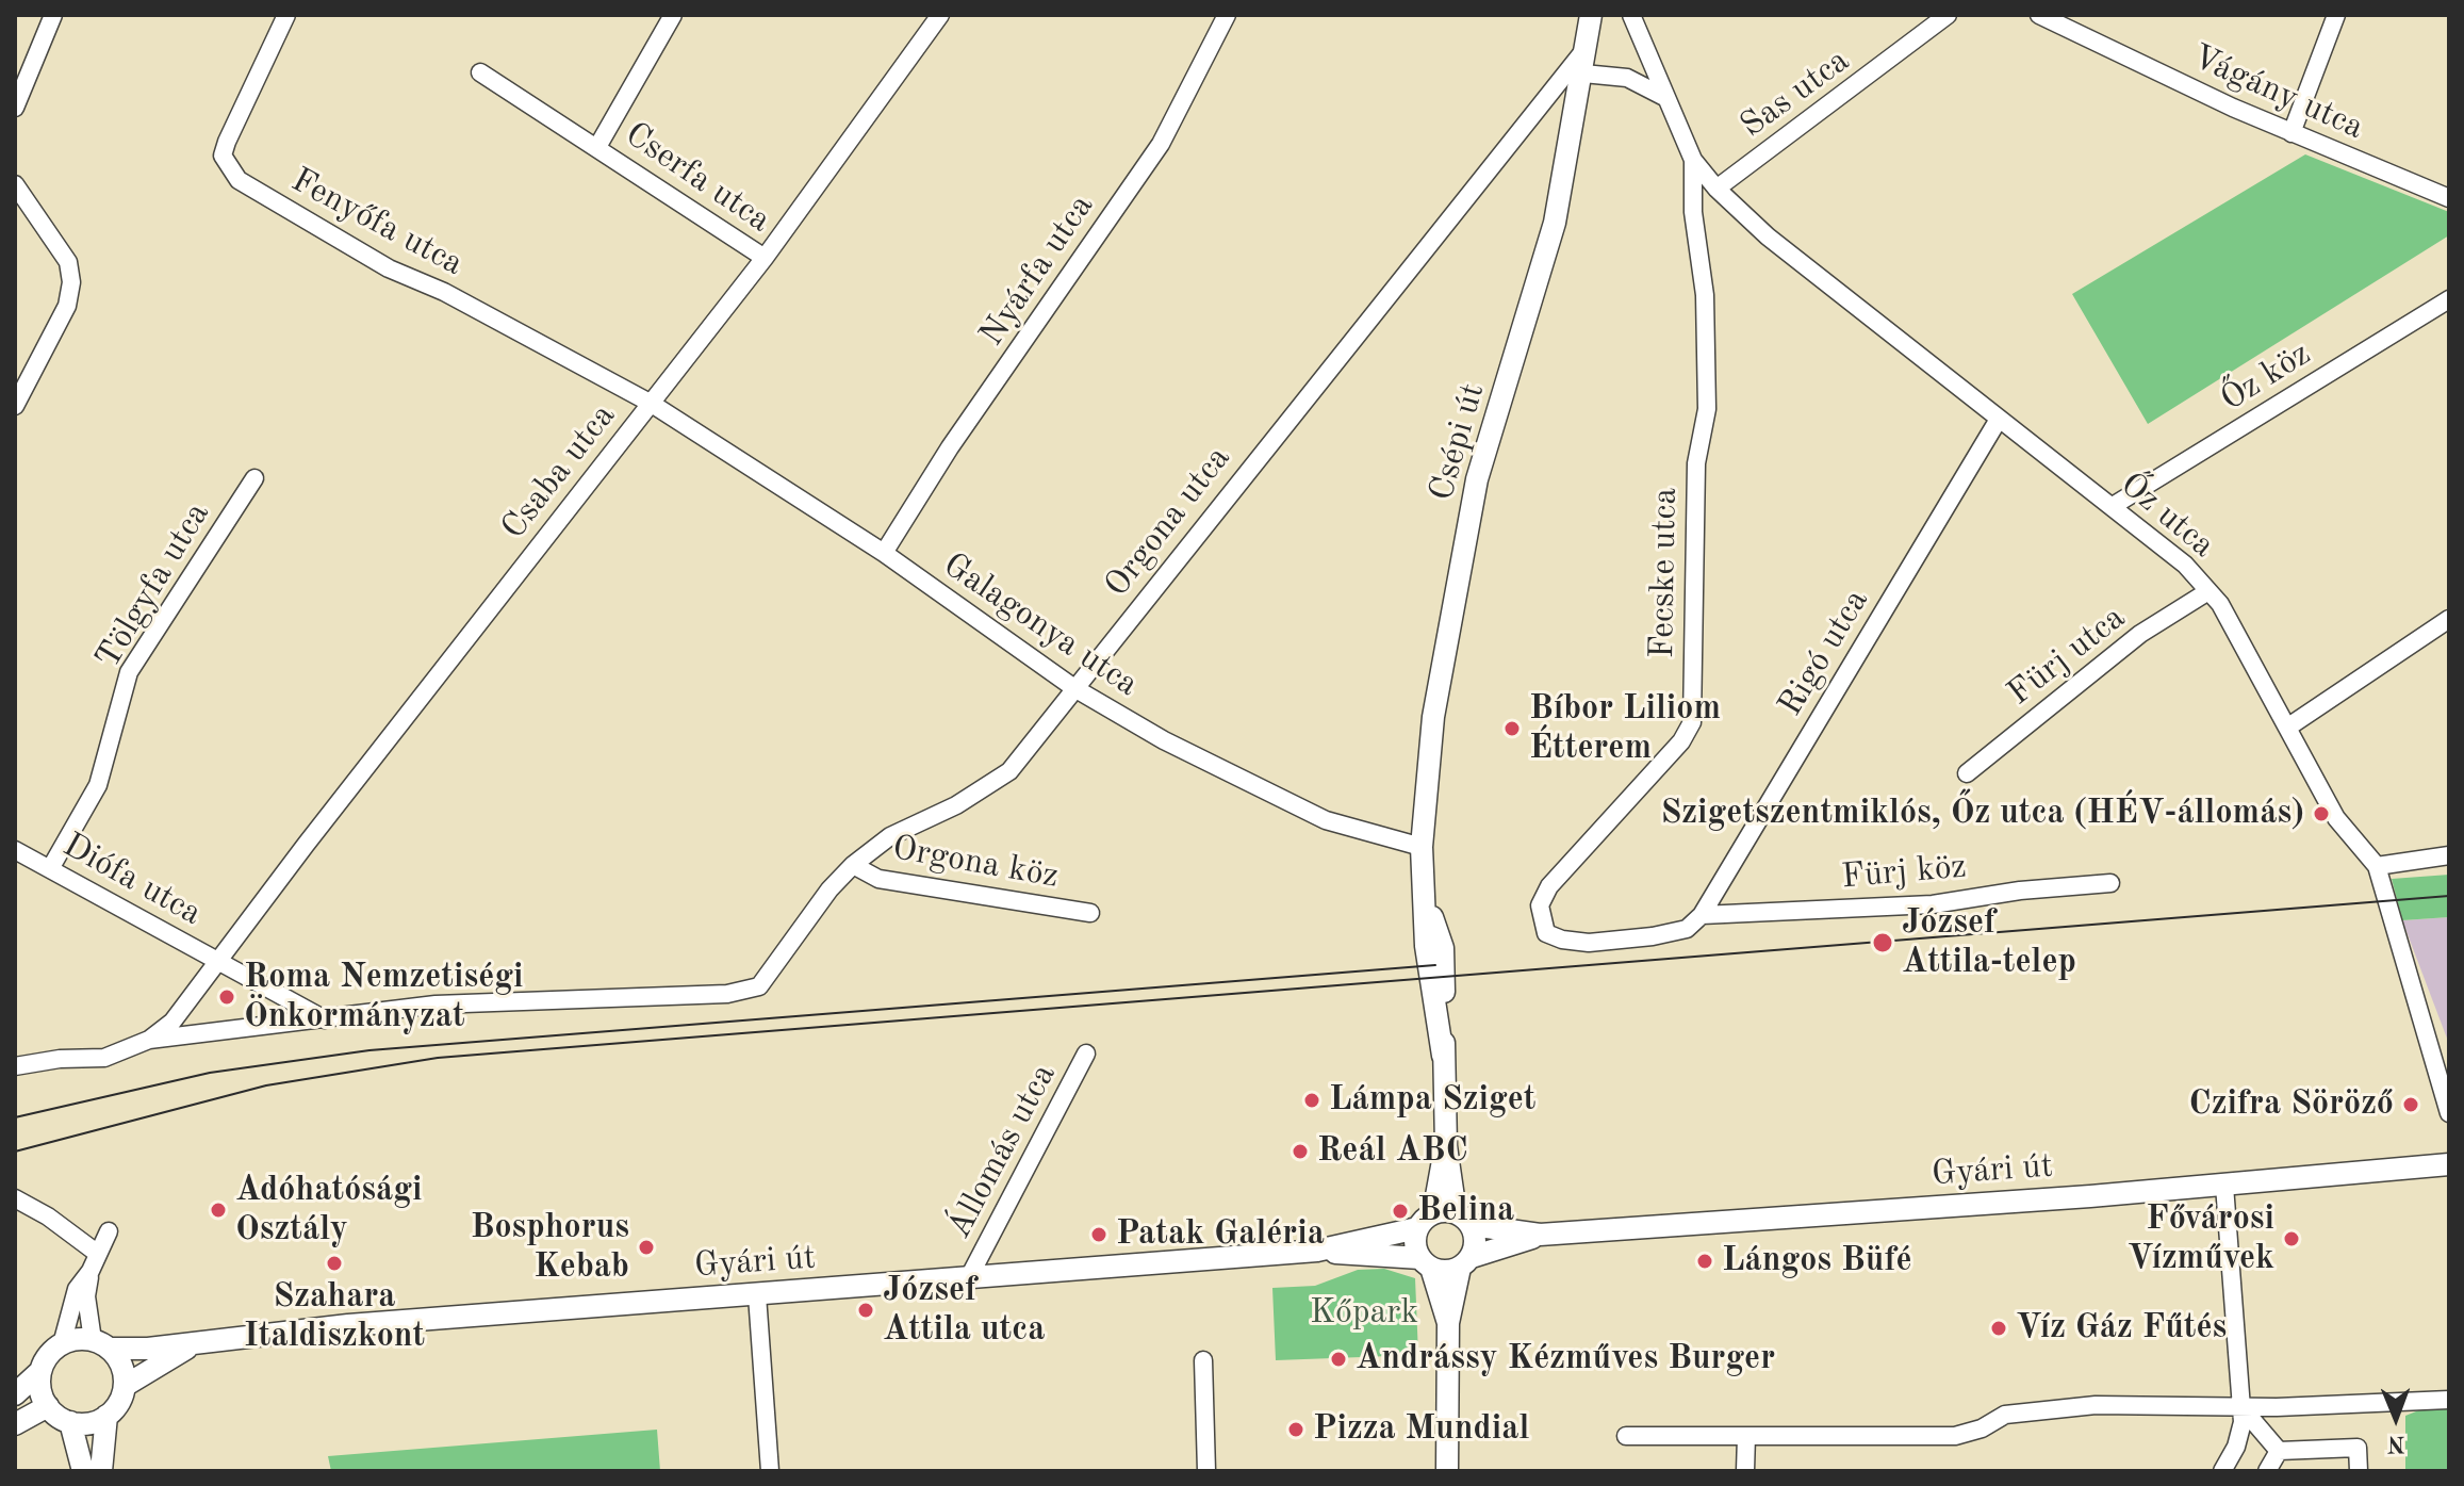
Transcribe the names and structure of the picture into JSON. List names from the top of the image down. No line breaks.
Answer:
{"streets":{"street":["Vágány utca","Sas utca","Cserfa utca","Fenyőfa utca","Nyárfa utca","Őz köz","Csépi út","Csaba utca","Őz utca","Orgona utca","Fecske utca","Tölgyfa utca","Galagonya utca","Rigó utca","Fürj utca","Orgona köz","Fürj köz","Diófa utca","Állomás utca","Gyári út"]},"crossings":[["Sas utca","Őz utca"],["Cserfa utca","Csaba utca"],["Fenyőfa utca","Csaba utca"],["Fenyőfa utca","Galagonya utca"],["Nyárfa utca","Galagonya utca"],["Őz köz","Őz utca"],["Csépi út","Orgona utca"],["Csépi út","Galagonya utca"],["Csépi út","Gyári út"],["Csaba utca","Galagonya utca"],["Csaba utca","Diófa utca"],["Őz utca","Fecske utca"],["Őz utca","Rigó utca"],["Őz utca","Fürj utca"],["Orgona utca","Galagonya utca"],["Orgona utca","Orgona köz"],["Orgona utca","Diófa utca"],["Fecske utca","Rigó utca"],["Fecske utca","Fürj köz"],["Tölgyfa utca","Diófa utca"],["Rigó utca","Fürj köz"],["Állomás utca","Gyári út"]],"parks":["Kőpark"],"places":["Bíbor Liliom Étterem","Szigetszentmiklós, Őz utca (HÉV-állomás)","József Attila-telep","Roma Nemzetiségi Önkormányzat","Lámpa Sziget","Czifra Söröző","Reál ABC","Adóhatósági Osztály","Belina","Patak Galéria","Fővárosi Vízművek","Bosphorus Kebab","Lángos Büfé","Szahara Italdiszkont","József Attila utca","Víz Gáz Fűtés","Andrássy Kézműves Burger","Pizza Mundial"],"north":"bottom"}
